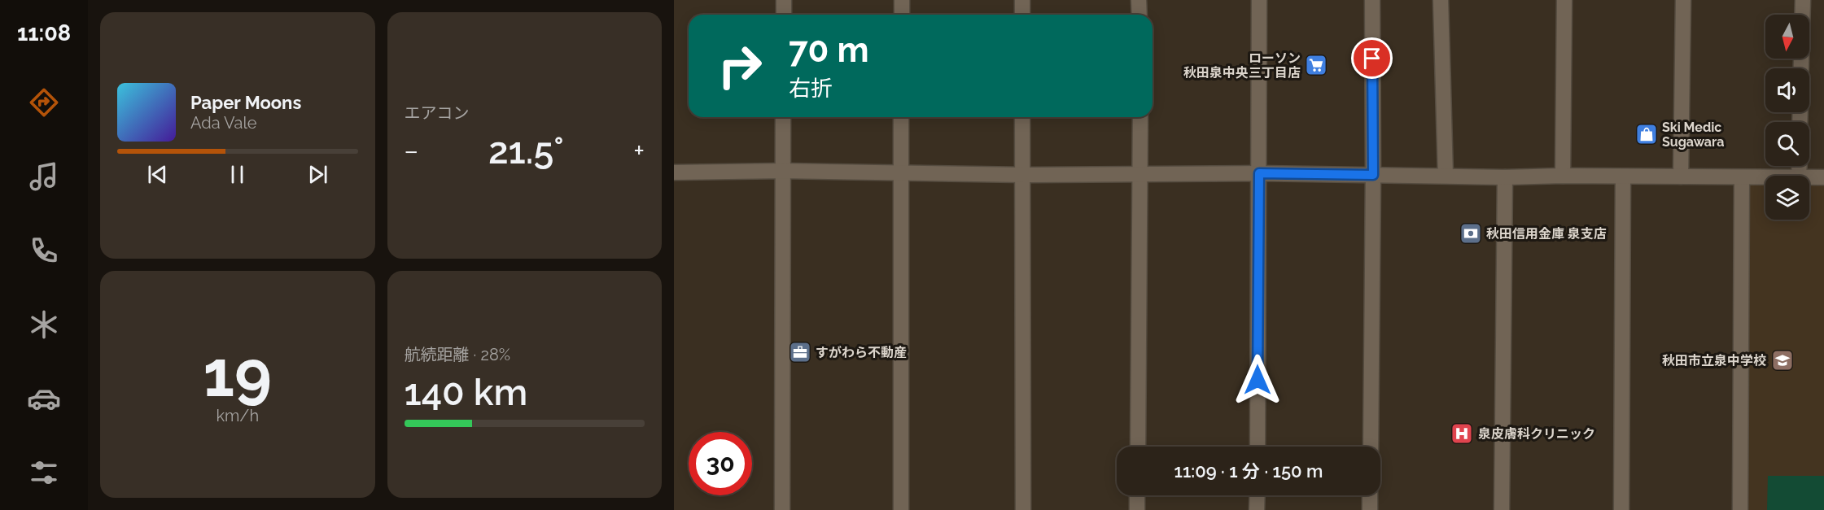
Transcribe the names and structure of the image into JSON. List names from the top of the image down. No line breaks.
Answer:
{"places":{"supermarket":["ローソン 秋田泉中央三丁目店"],"shop":["Ski Medic Sugawara"],"bank":["秋田信用金庫 泉支店"],"office":["すがわら不動産"],"school or university":["秋田市立泉中学校"],"hospital":["泉皮膚科クリニック"]},"north":"bottom","page":{"tabs":"11:08","tile":["エアコン",["19","km/h"],["航続距離 · 28%","140 km"]],"turn":["70 m","右折"],"song":["Paper Moons","Ada Vale"],"heat":["−","21.5°","+"],"limit":"30","trip":"11:09 · 1 分 · 150 m"}}
